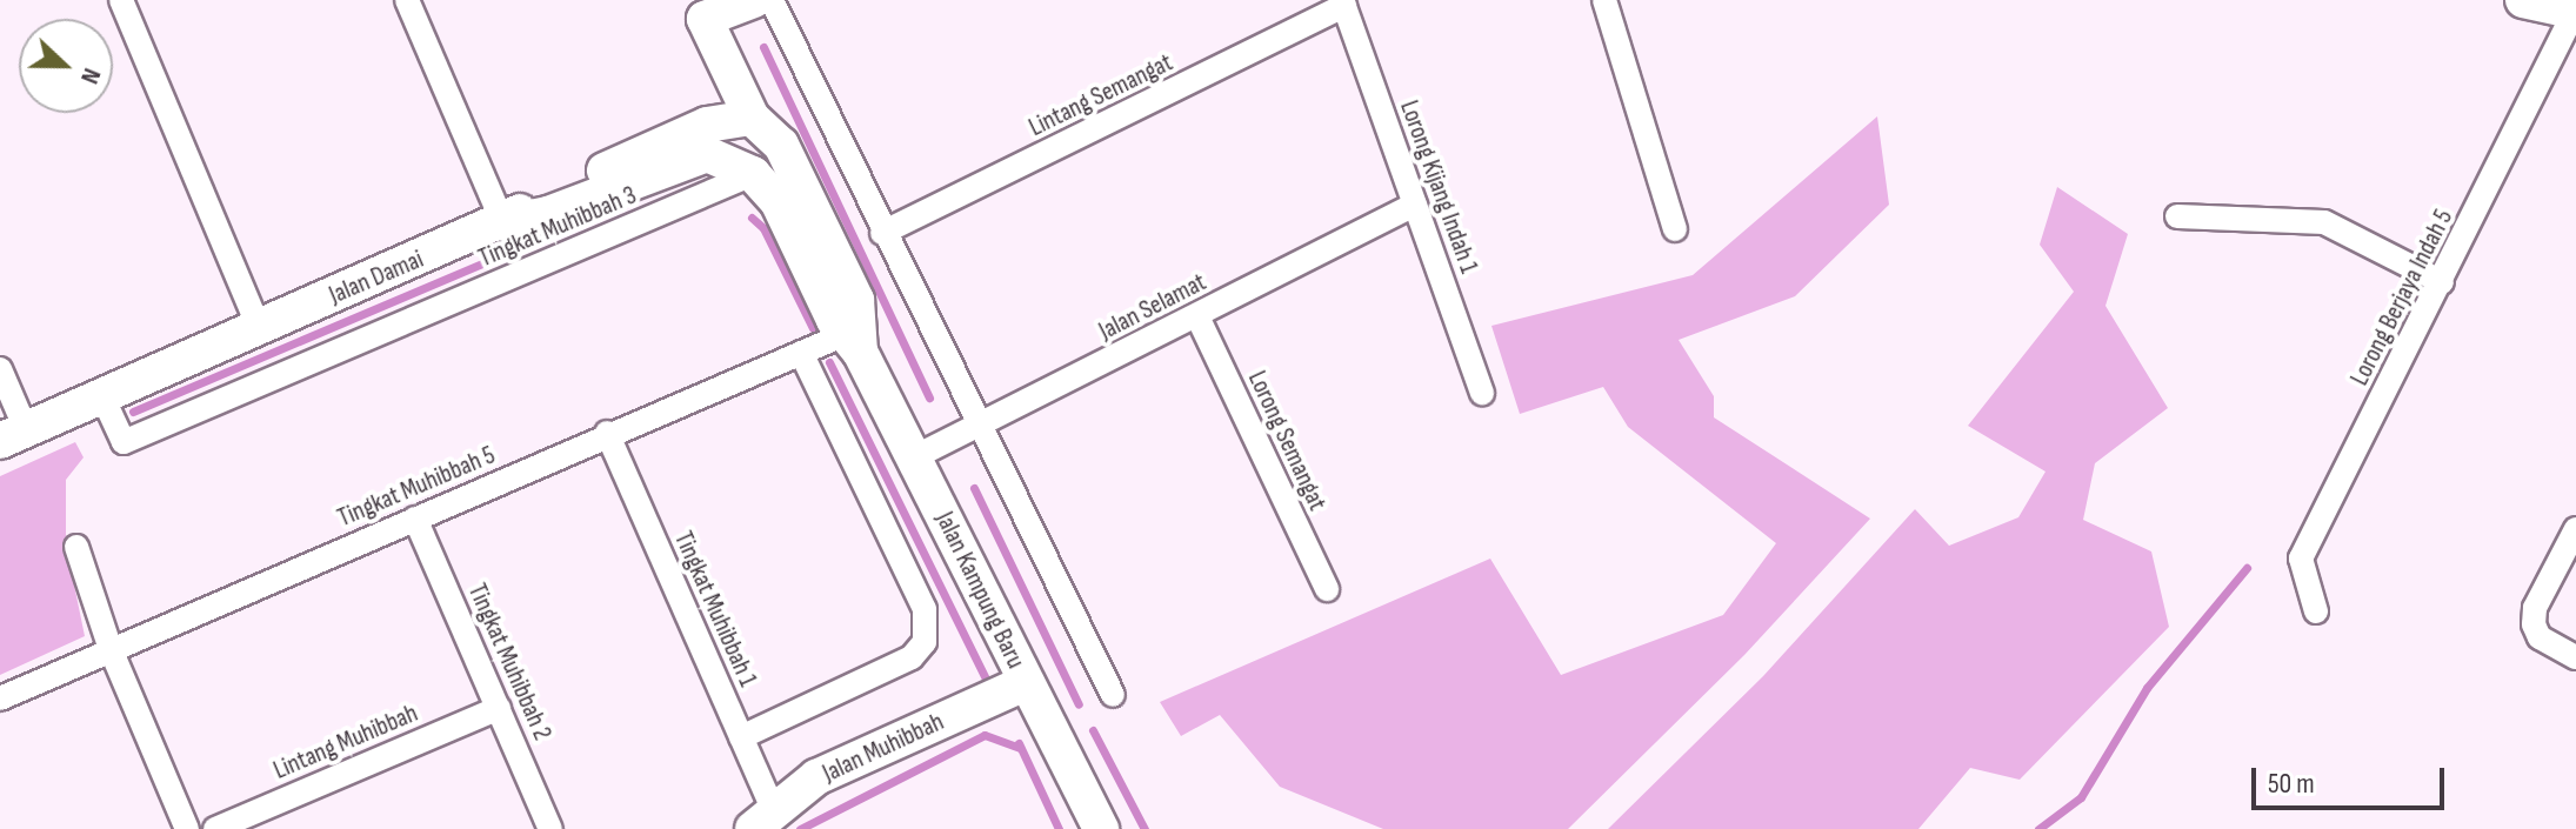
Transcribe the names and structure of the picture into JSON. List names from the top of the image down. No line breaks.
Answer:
{"streets":{"main road":["Jalan Damai","Jalan Kampung Baru","Jalan Muhibbah"],"street":["Lintang Semangat","Lorong Kijang Indah 1","Tingkat Muhibbah 3","Lorong Berjaya Indah 5","Jalan Selamat","Lorong Semangat","Tingkat Muhibbah 5","Tingkat Muhibbah 1","Tingkat Muhibbah 2","Lintang Muhibbah"]},"crossings":[["Lintang Semangat","Lorong Kijang Indah 1"],["Lorong Kijang Indah 1","Jalan Selamat"],["Tingkat Muhibbah 3","Jalan Damai"],["Tingkat Muhibbah 3","Jalan Kampung Baru"],["Jalan Damai","Jalan Kampung Baru"],["Jalan Selamat","Lorong Semangat"],["Jalan Selamat","Jalan Kampung Baru"],["Tingkat Muhibbah 5","Jalan Kampung Baru"],["Tingkat Muhibbah 5","Tingkat Muhibbah 1"],["Tingkat Muhibbah 5","Tingkat Muhibbah 2"],["Jalan Kampung Baru","Jalan Muhibbah"],["Tingkat Muhibbah 1","Jalan Muhibbah"],["Tingkat Muhibbah 2","Lintang Muhibbah"]],"scale_bar":"50 m","north":"right"}
